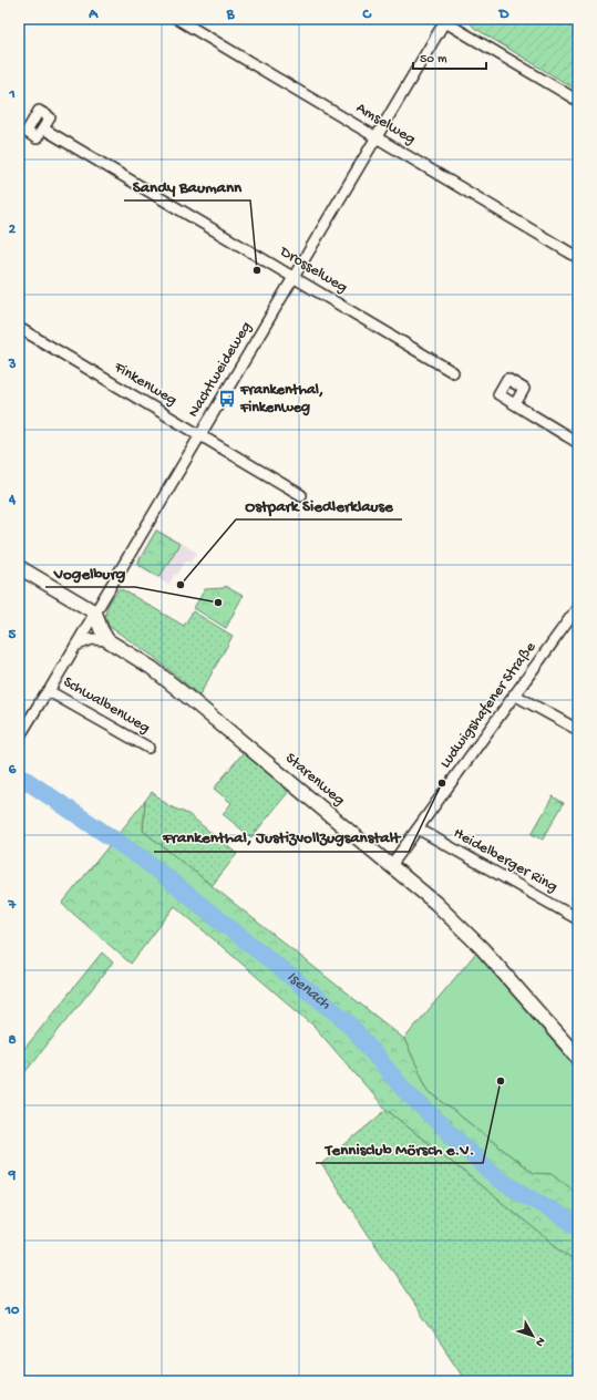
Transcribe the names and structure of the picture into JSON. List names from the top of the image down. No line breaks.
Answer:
{"streets":{"street":["Amselweg","Drosselweg","Nachtweideweg","Finkenweg","Schwalbenweg","Ludwigshafener Straße","Starenweg","Heidelberger Ring"]},"crossings":[["Amselweg","Nachtweideweg"],["Drosselweg","Nachtweideweg"],["Nachtweideweg","Finkenweg"],["Nachtweideweg","Schwalbenweg"],["Ludwigshafener Straße","Starenweg"],["Ludwigshafener Straße","Heidelberger Ring"]],"water":["Isenach"],"places":{"other":["Sandy Baumann","Ostpark Siedlerklause","Vogelburg","Frankenthal, Justizvollzugsanstalt","Tennisclub Mörsch e.V."],"bus stop":["Frankenthal, Finkenweg"]},"scale_bar":"50 m","north":"bottom right","grid":{"columns":["A","B","C","D"],"rows":["1","2","3","4","5","6","7","8","9","10"]}}
